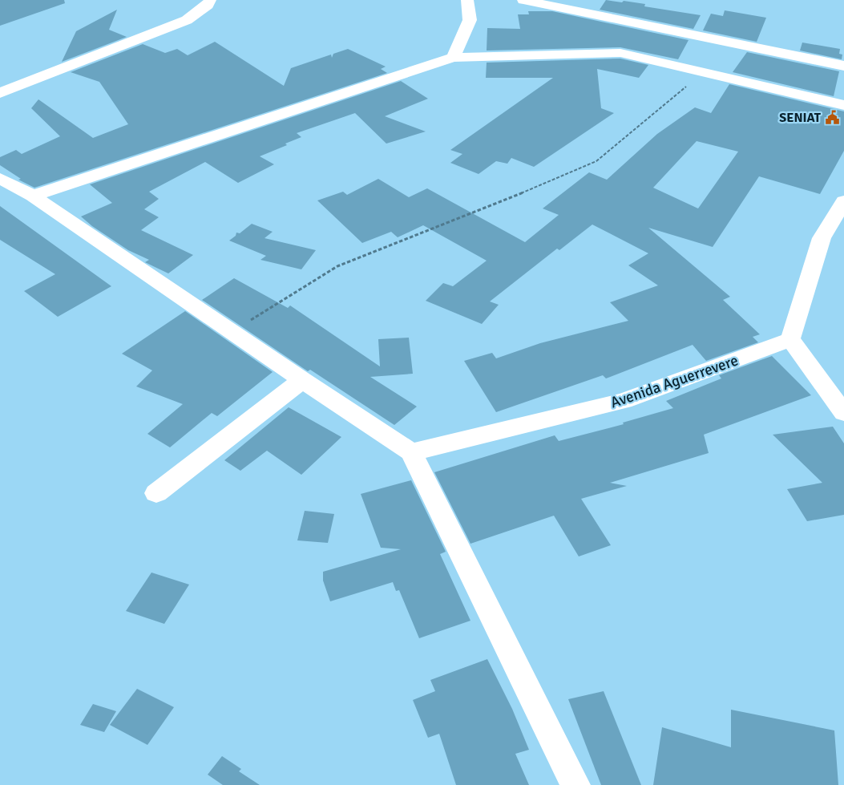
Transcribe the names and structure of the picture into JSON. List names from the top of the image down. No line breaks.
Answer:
{"streets":{"street":["Avenida Aguerrevere"]},"places":{"public building":["SENIAT"]}}
